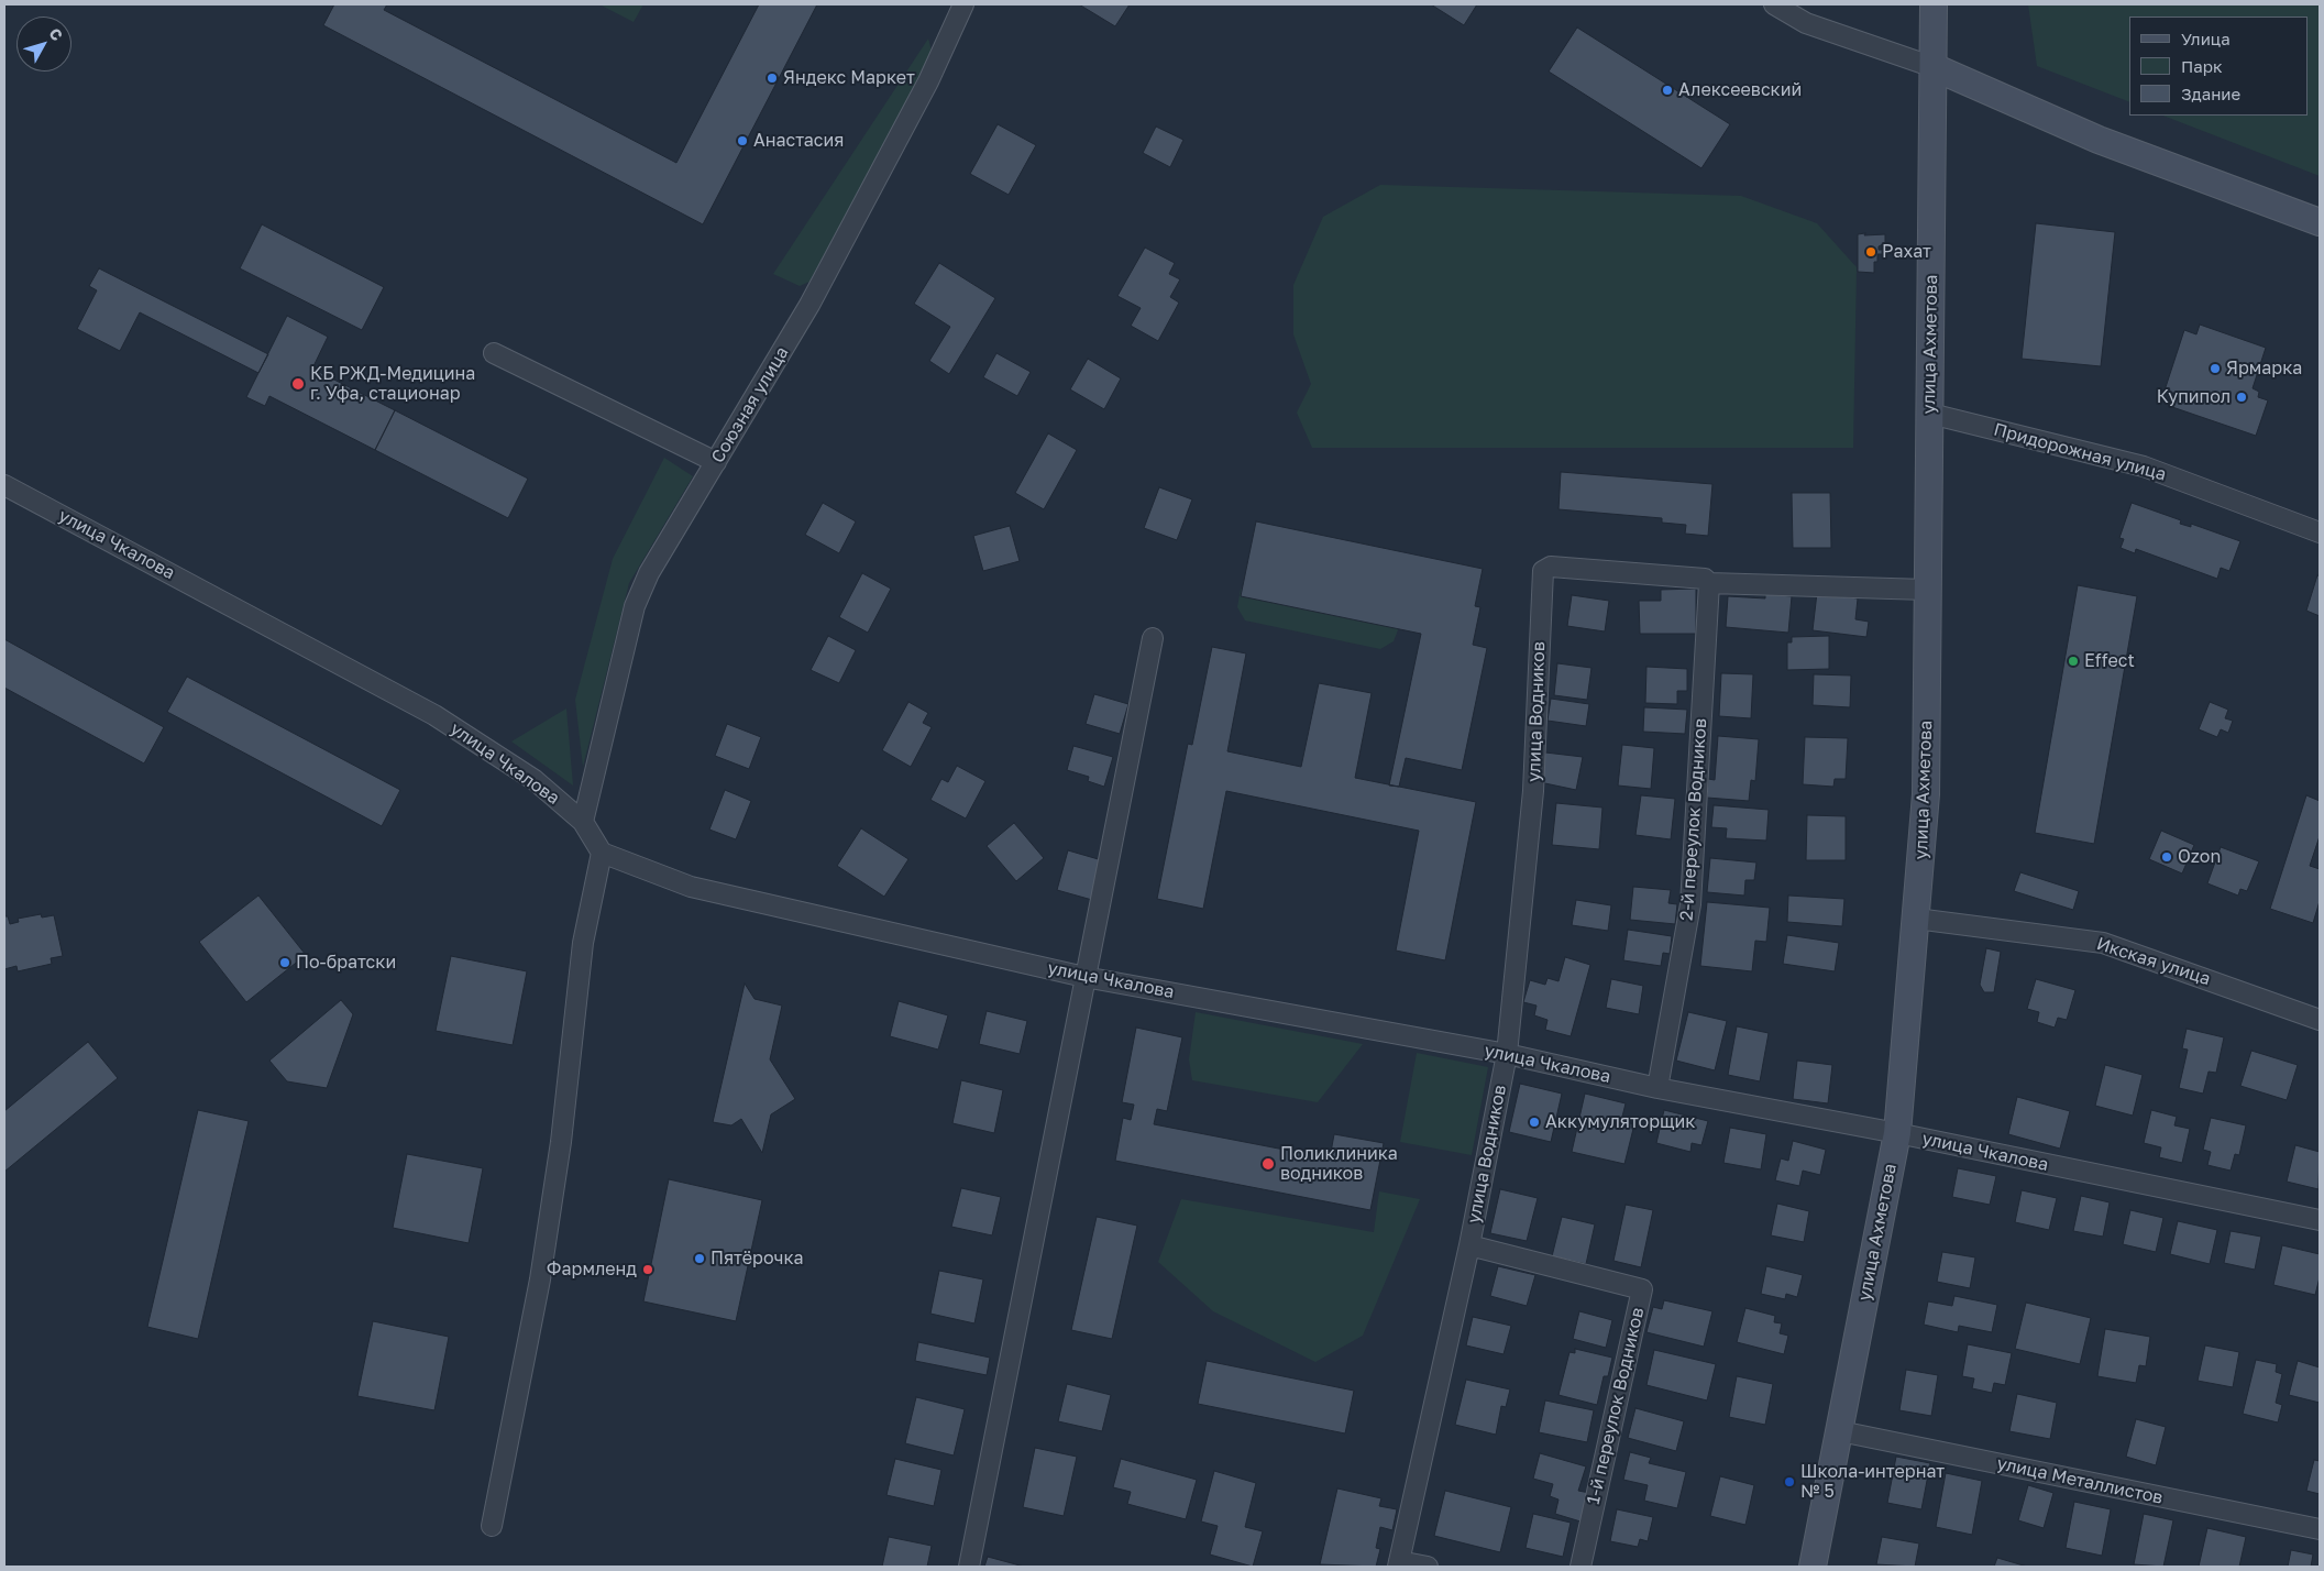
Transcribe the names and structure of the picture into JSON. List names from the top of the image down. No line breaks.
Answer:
{"streets":{"main road":["улица Ахметова"],"street":["Союзная улица","Придорожная улица","улица Чкалова","улица Водников","2-й переулок Водников","Икская улица","1-й переулок Водников","улица Металлистов"]},"crossings":[["улица Ахметова","Придорожная улица"],["улица Ахметова","улица Чкалова"],["улица Ахметова","Икская улица"],["улица Ахметова","улица Металлистов"],["Союзная улица","улица Чкалова"],["улица Чкалова","улица Водников"],["улица Чкалова","2-й переулок Водников"],["улица Водников","2-й переулок Водников"],["улица Водников","1-й переулок Водников"]],"places":["Яндекс Маркет","Алексеевский","Анастасия","Рахат","Ярмарка","КБ РЖД-Медицина г. Уфа, стационар","Купипол","Effect","Ozon","По-братски","Аккумуляторщик","Поликлиника водников","Пятёрочка","Фармленд","Школа-интернат № 5"],"legend":["Улица","Парк","Здание"],"north":"top right"}
